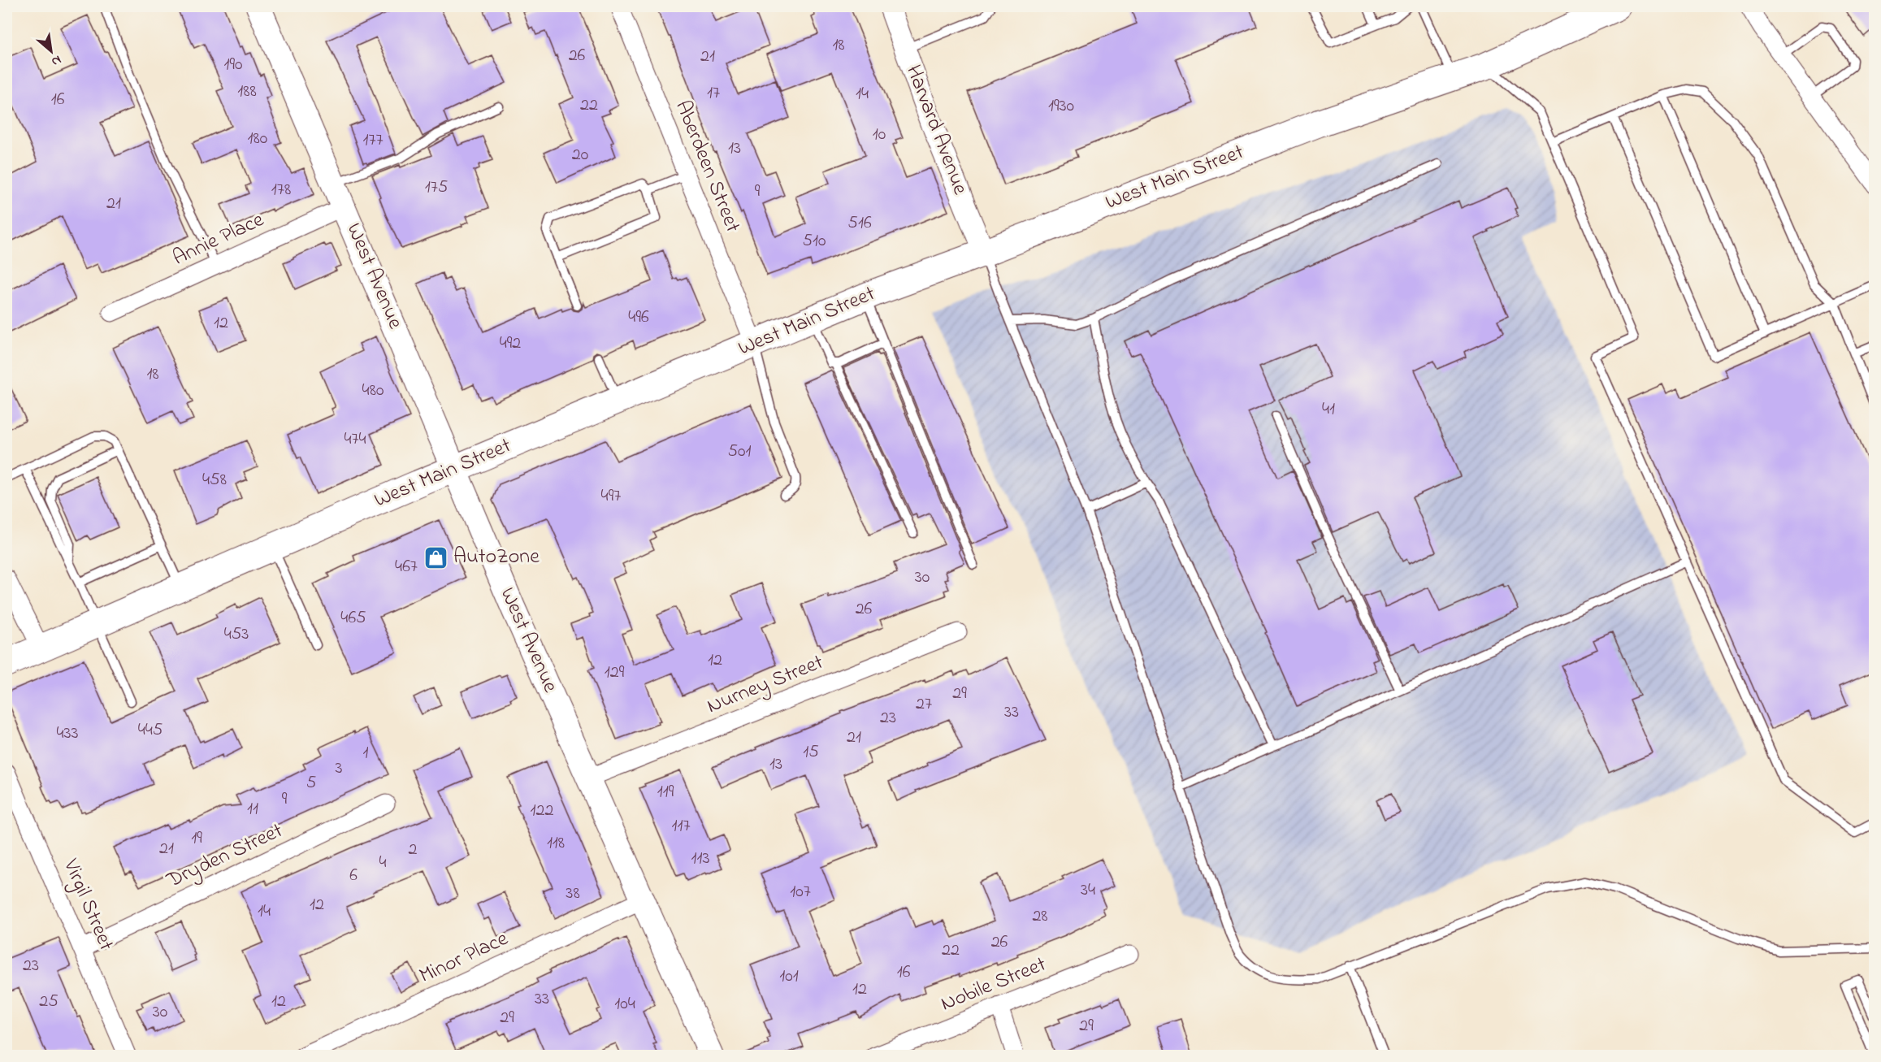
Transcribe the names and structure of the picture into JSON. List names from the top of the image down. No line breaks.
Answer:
{"streets":{"main road":["West Main Street","West Avenue"],"street":["Harvard Avenue","Aberdeen Street","Annie Place","Nurney Street","Dryden Street","Virgil Street","Minor Place","Nobile Street"]},"crossings":[["Harvard Avenue","West Main Street"],["Aberdeen Street","West Main Street"],["West Main Street","West Avenue"],["Annie Place","West Avenue"],["West Avenue","Nurney Street"],["West Avenue","Minor Place"],["Dryden Street","Virgil Street"]],"places":{"shop":["AutoZone"]},"house_numbers":["18","26","21","190","188","17","14","16","22","1930","10","180","177","13","20","175","178","9","21","516","510","496","12","492","18","480","41","474","501","458","497","467","30","26","465","453","12","129","29","27","33","23","445","433","21","15","1","13","3","5","119","9","11","122","117","19","118","21","2","113","4","6","34","107","38","12","14","28","26","22","23","16","101","12","33","25","12","104","30","29","29"],"north":"bottom right"}
